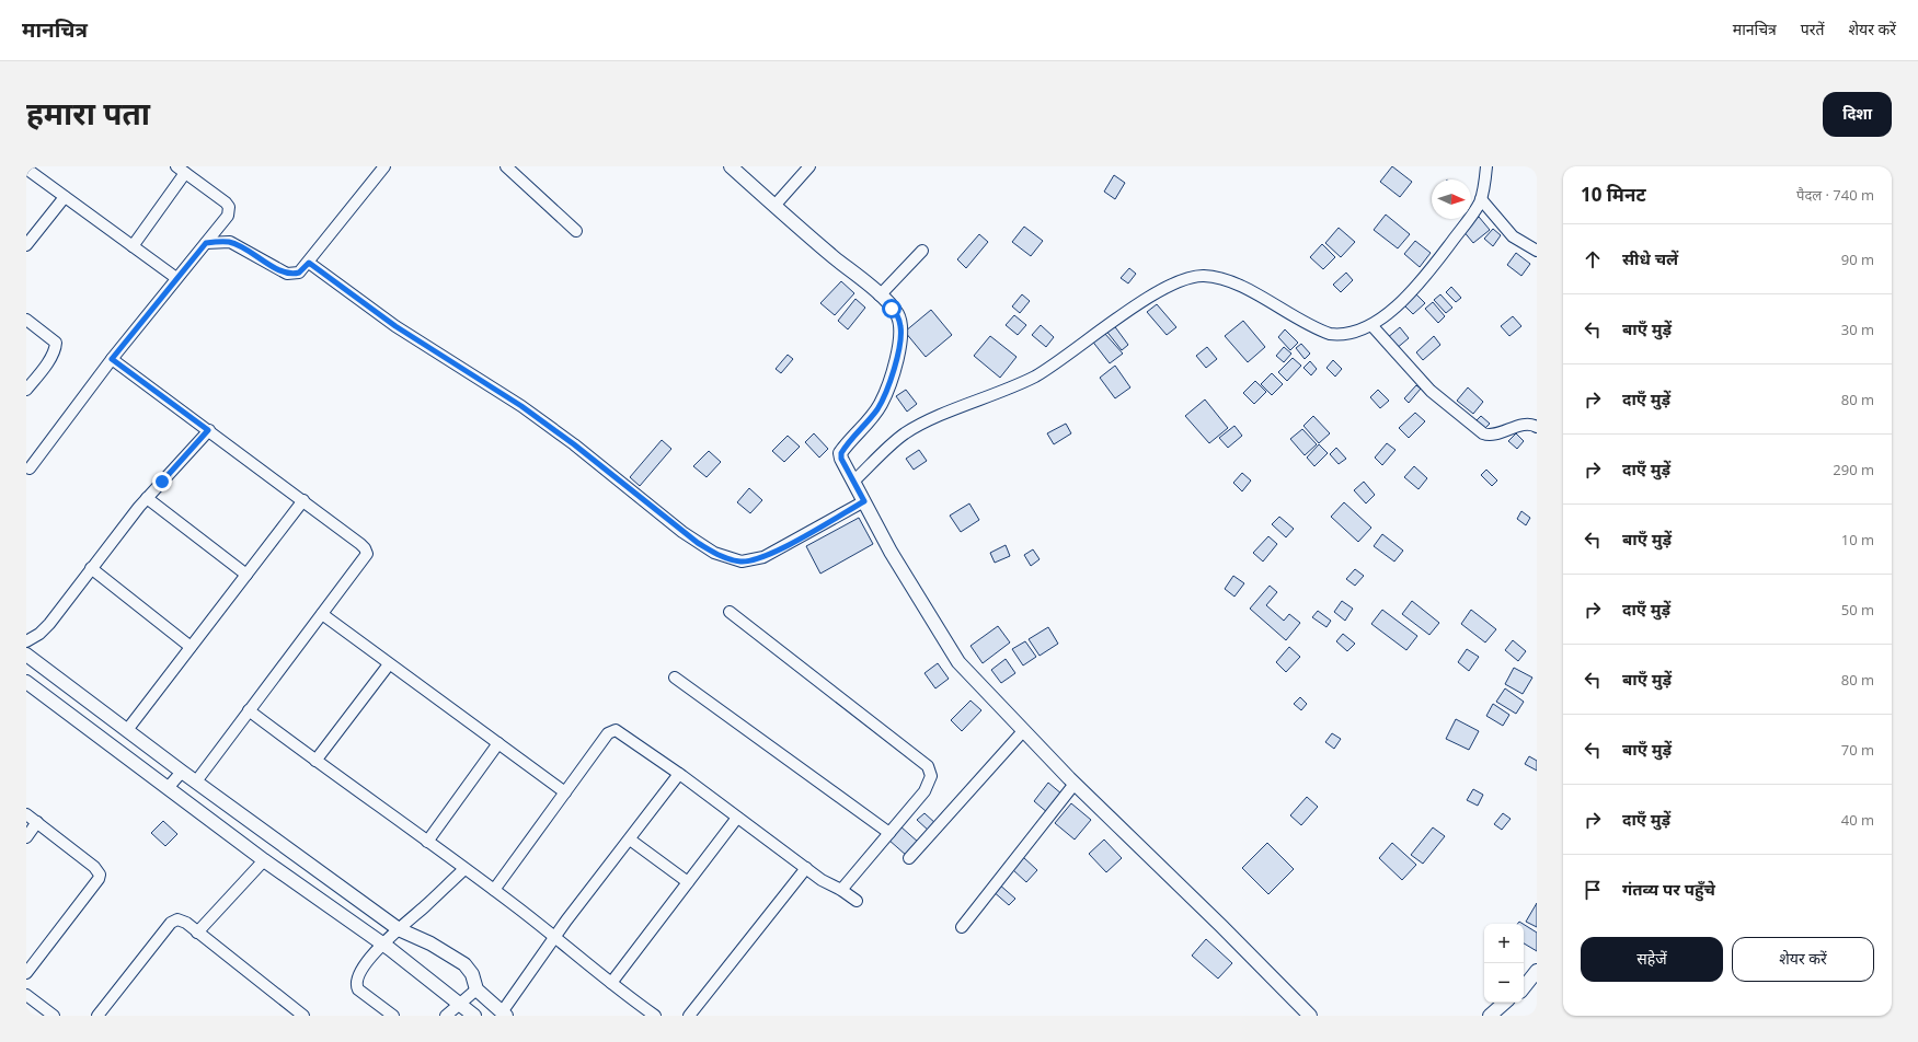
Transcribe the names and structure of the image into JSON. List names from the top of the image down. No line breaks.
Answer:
{"north":"right","page":{"header":"मानचित्र","nav":["मानचित्र","परतें","शेयर करें"],"title":"हमारा पता","buttons":["दिशा",["सहेजें","शेयर करें"]],"heading":["10 मिनट","पैदल · 740 m"],"list":[["सीधे चलें","90 m"],["बाएँ मुड़ें","30 m"],["दाएँ मुड़ें","80 m"],["दाएँ मुड़ें","290 m"],["बाएँ मुड़ें","10 m"],["दाएँ मुड़ें","50 m"],["बाएँ मुड़ें","80 m"],["बाएँ मुड़ें","70 m"],["दाएँ मुड़ें","40 m"],"गंतव्य पर पहुँचे"],"map_buttons":["+","−"]}}
